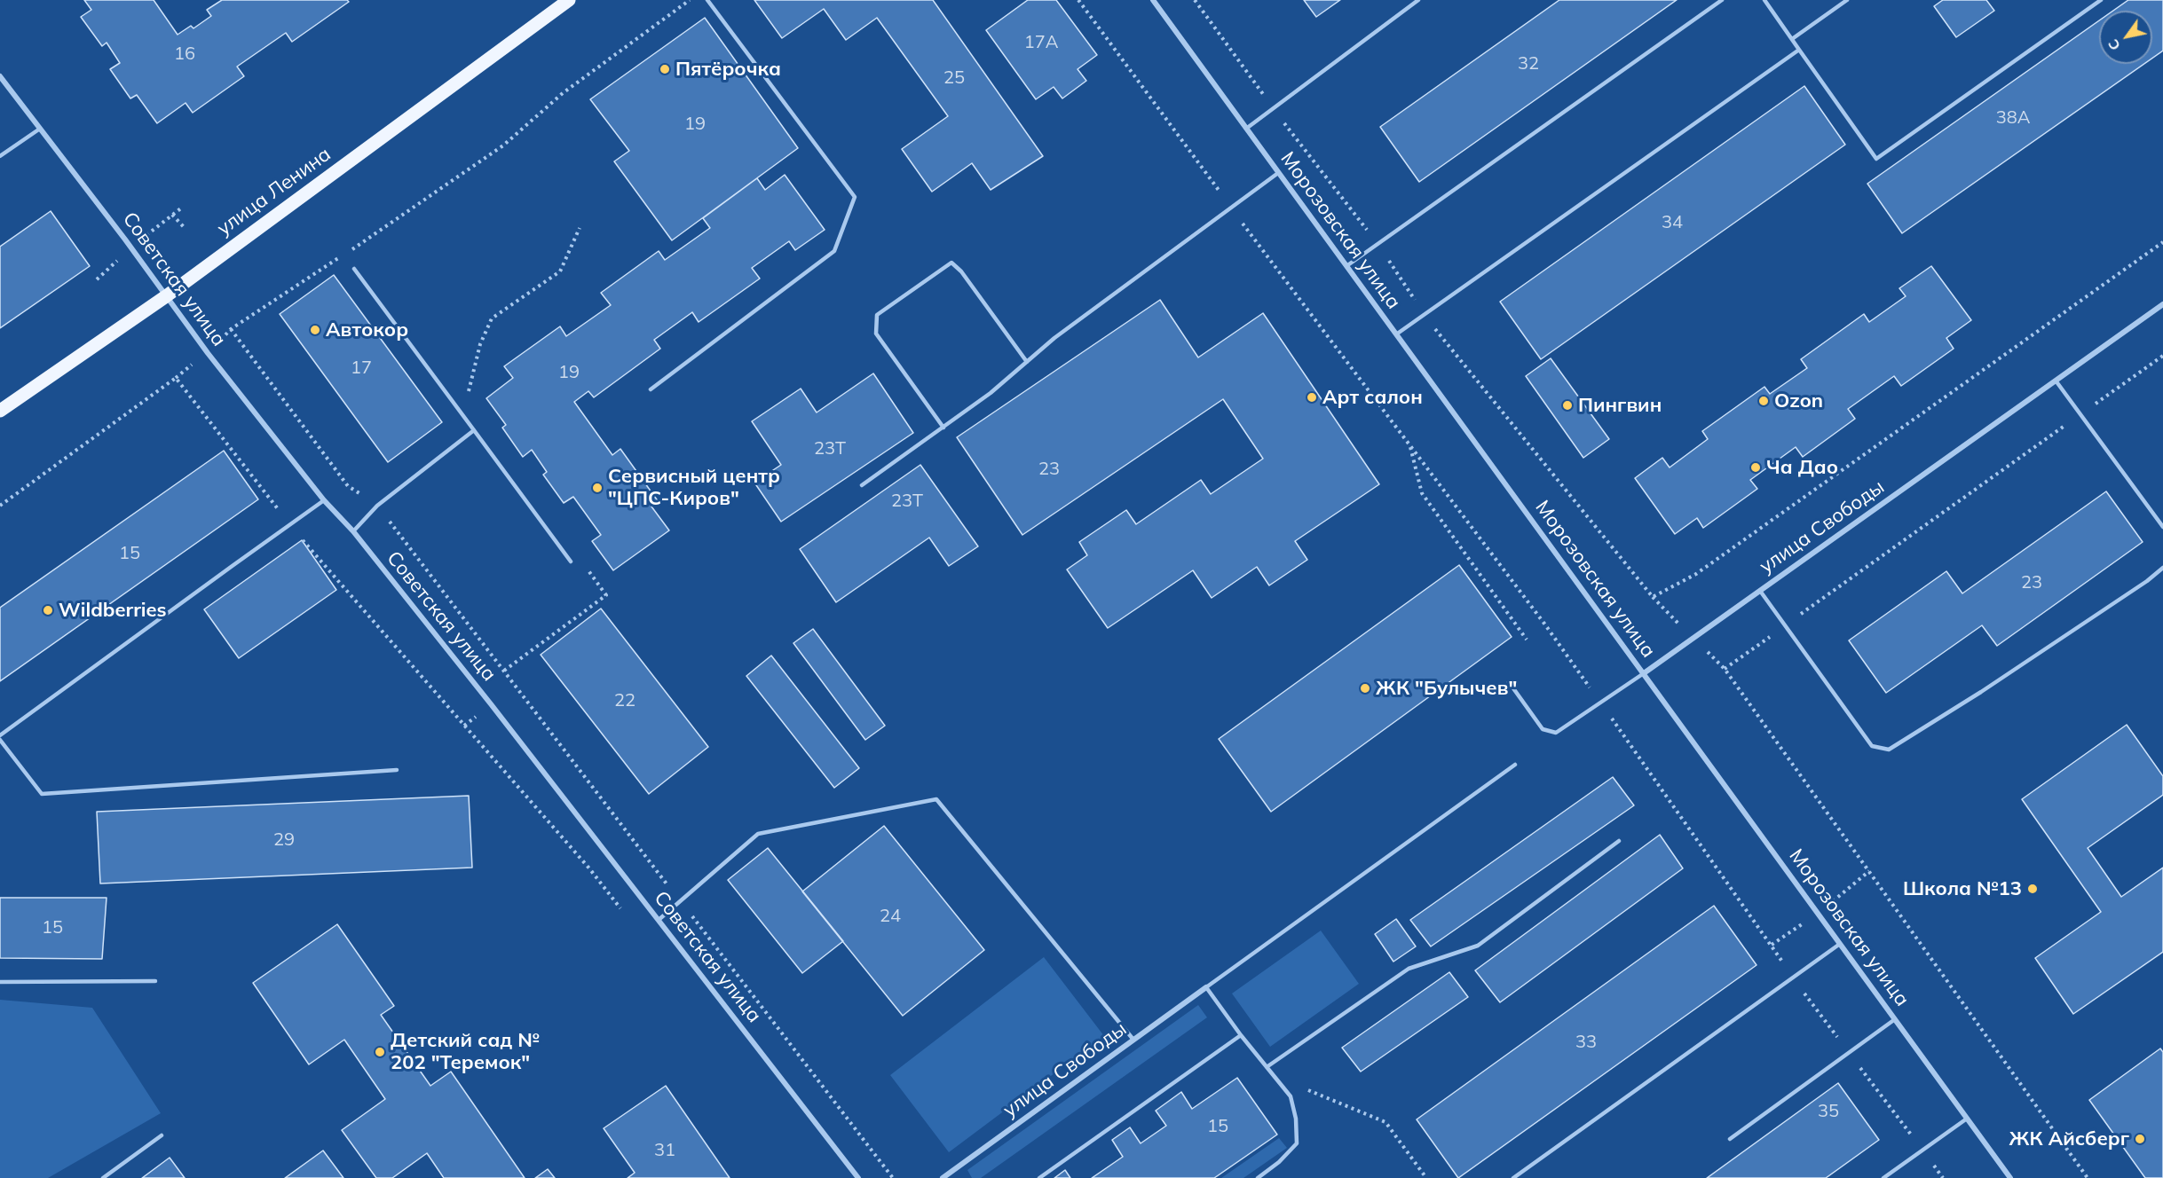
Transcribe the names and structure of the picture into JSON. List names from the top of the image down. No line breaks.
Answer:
{"streets":{"main road":["улица Ленина"],"street":["Морозовская улица","Советская улица","улица Свободы"]},"crossings":[["улица Ленина","Советская улица"],["Морозовская улица","улица Свободы"]],"places":["Пятёрочка","Автокор","Арт салон","Ozon","Пингвин","Ча Дао","Сервисный центр \"ЦПС-Киров\"","Wildberries","ЖК \"Булычев\"","Школа №13","Детский сад № 202 \"Теремок\"","ЖК Айсберг"],"house_numbers":["17А","16","32","25","38А","19","34","17","19","23Т","23","23Т","15","23","22","29","24","15","33","35","15","31"],"north":"bottom left"}
